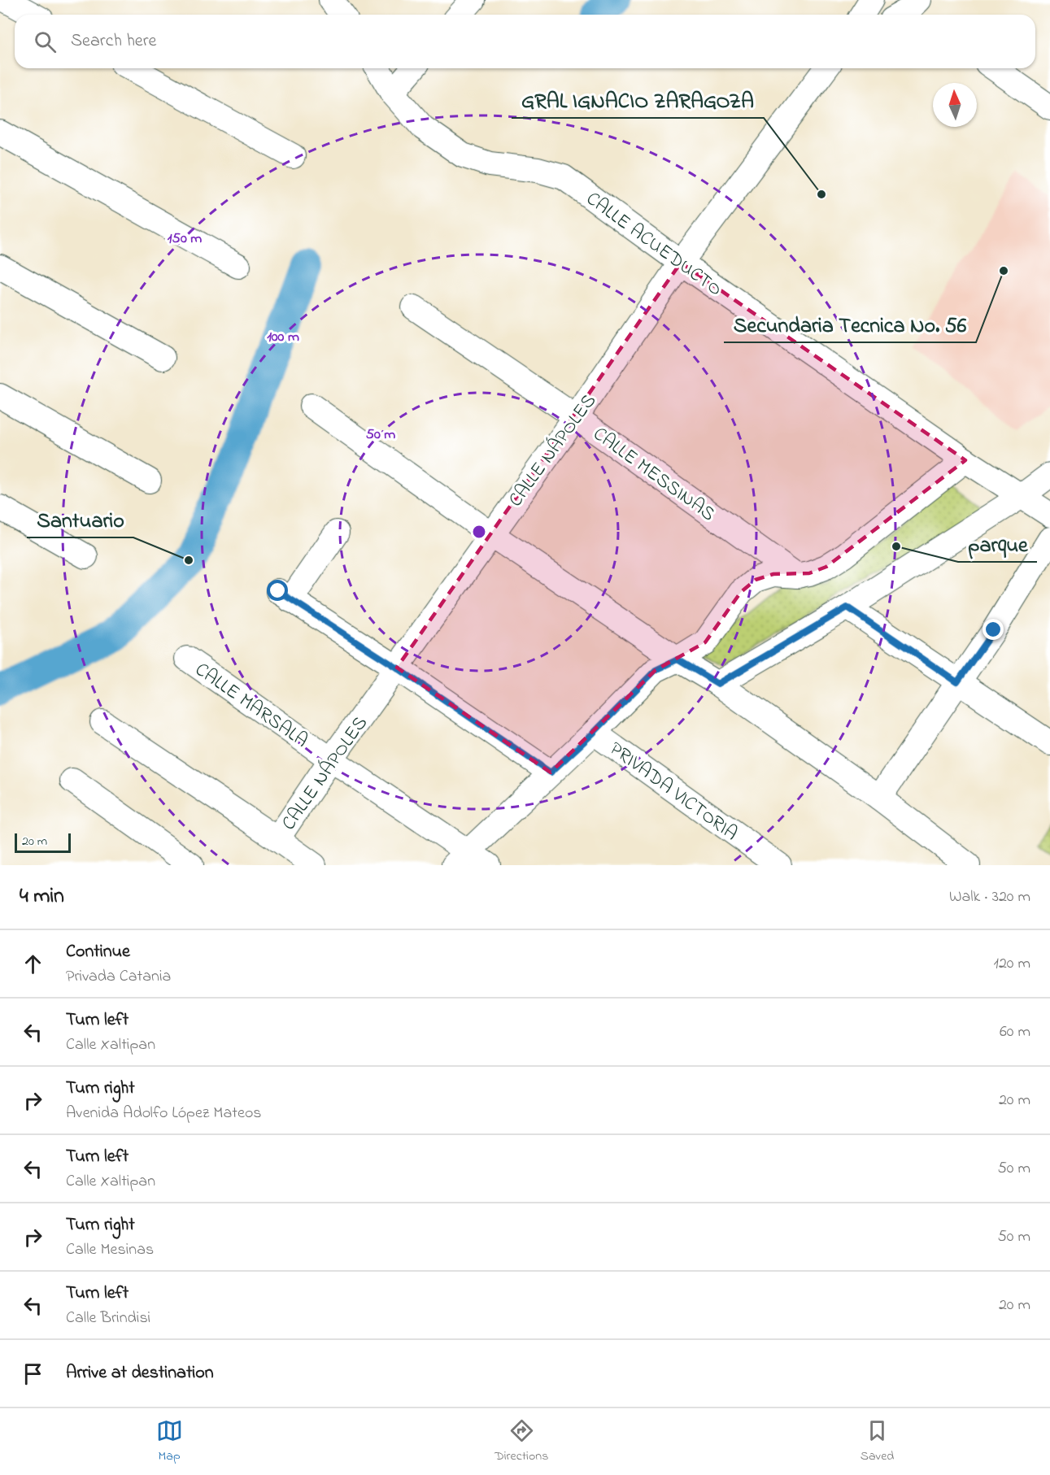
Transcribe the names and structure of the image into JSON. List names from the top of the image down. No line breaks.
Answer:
{"streets":{"street":["CALLE ACUEDUCTO","CALLE NÁPOLES","CALLE MESSINAS","CALLE MARSALA","PRIVADA VICTORIA"]},"crossings":[["CALLE ACUEDUCTO","CALLE NÁPOLES"],["CALLE NÁPOLES","CALLE MESSINAS"],["CALLE NÁPOLES","CALLE MARSALA"]],"places":["GRAL IGNACIO ZARAGOZA","Secundaria Tecnica No. 56","parque","Santuario"],"scale_bar":"20 m","north":"top","page":{"search":"Search here","scale":"20 m","heading":["4 min","Walk · 320 m"],"list":[["Continue","Privada Catania","120 m"],["Turn left","Calle Xaltipan","60 m"],["Turn right","Avenida Adolfo López Mateos","20 m"],["Turn left","Calle Xaltipan","50 m"],["Turn right","Calle Mesinas","50 m"],["Turn left","Calle Brindisi","20 m"],"Arrive at destination"],"nav":["Map","Directions","Saved"]},"rings":["150 m","100 m","50 m"]}
